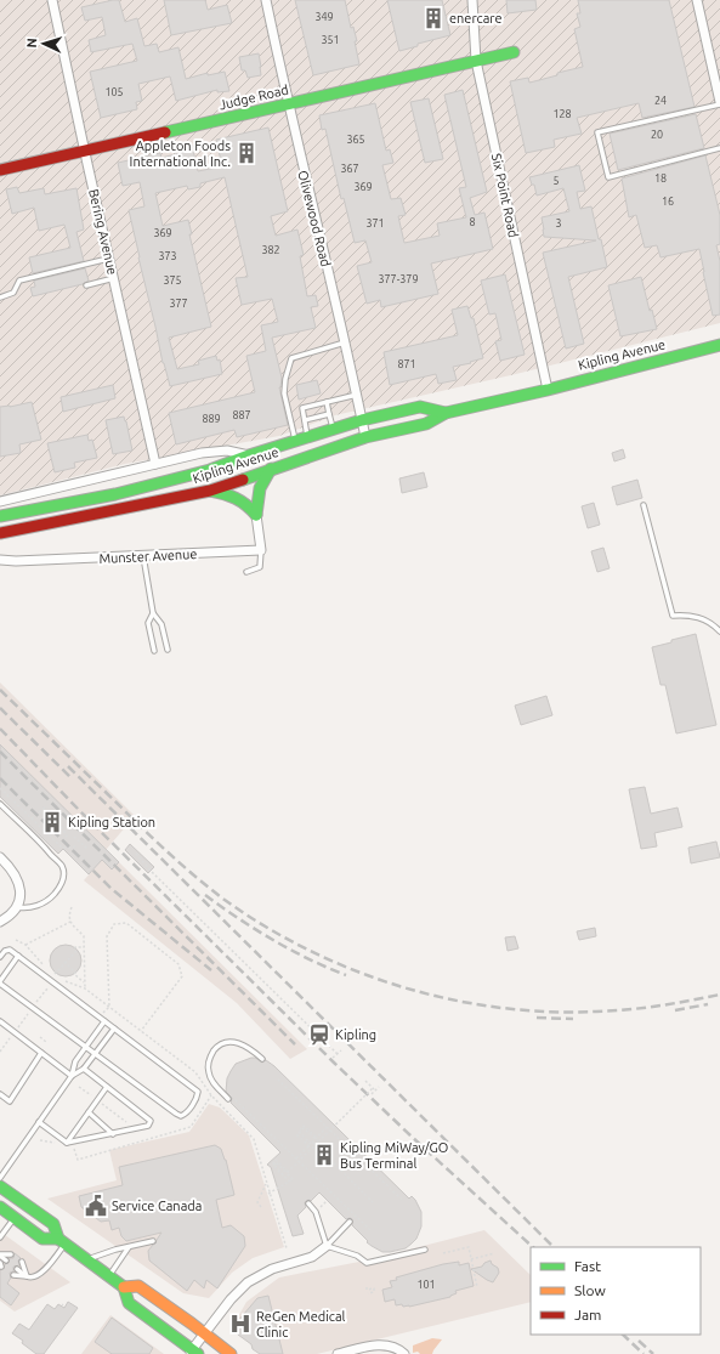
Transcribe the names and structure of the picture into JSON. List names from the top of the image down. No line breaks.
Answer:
{"streets":{"main road":["Judge Road","Kipling Avenue"],"street":["Six Point Road","Olivewood Road","Bering Avenue","Munster Avenue"]},"crossings":[["Judge Road","Six Point Road"],["Judge Road","Olivewood Road"],["Judge Road","Bering Avenue"],["Six Point Road","Kipling Avenue"],["Olivewood Road","Kipling Avenue"],["Bering Avenue","Kipling Avenue"]],"places":{"building":["enercare","Appleton Foods International Inc.","Kipling Station","Kipling MiWay/GO Bus Terminal"],"station":["Kipling"],"public building":["Service Canada"],"hospital":["ReGen Medical Clinic"]},"house_numbers":["349","351","105","24","128","20","365","367","18","5","369","16","8","371","3","369","382","373","377-379","375","377","871","887","889","101"],"legend":["Fast","Slow","Jam"],"north":"left"}
